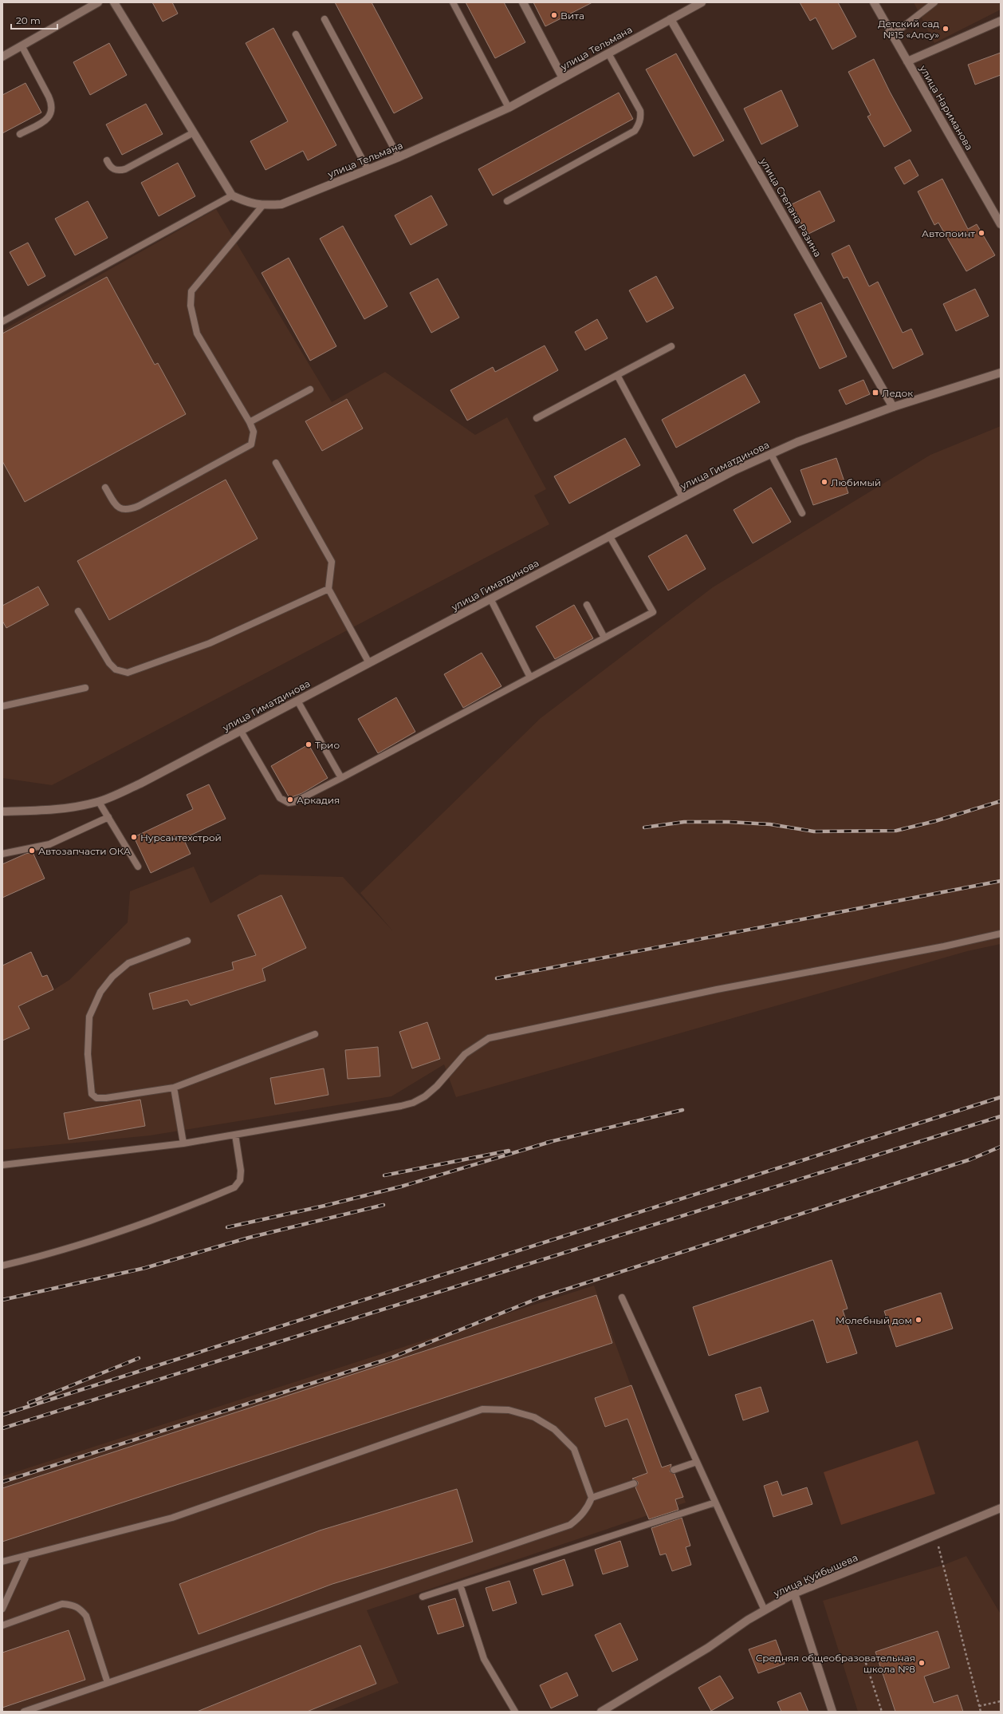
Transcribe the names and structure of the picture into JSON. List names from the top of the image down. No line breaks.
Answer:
{"streets":{"street":["улица Тельмана","улица Нариманова","улица Степана Разина","улица Гиматдинова","улица Куйбышева"]},"crossings":[["улица Тельмана","улица Степана Разина"],["улица Степана Разина","улица Гиматдинова"]],"places":{"other":["Вита","Детский сад №15 «Алсу»","Автопоинт","Любимый","Трио","Аркадия","Нурсантехстрой","Автозапчасти ОКА","Молебный дом","Средняя общеобразовательная школа №8"],"transit":["Ледок"]},"scale_bar":"20 m"}
